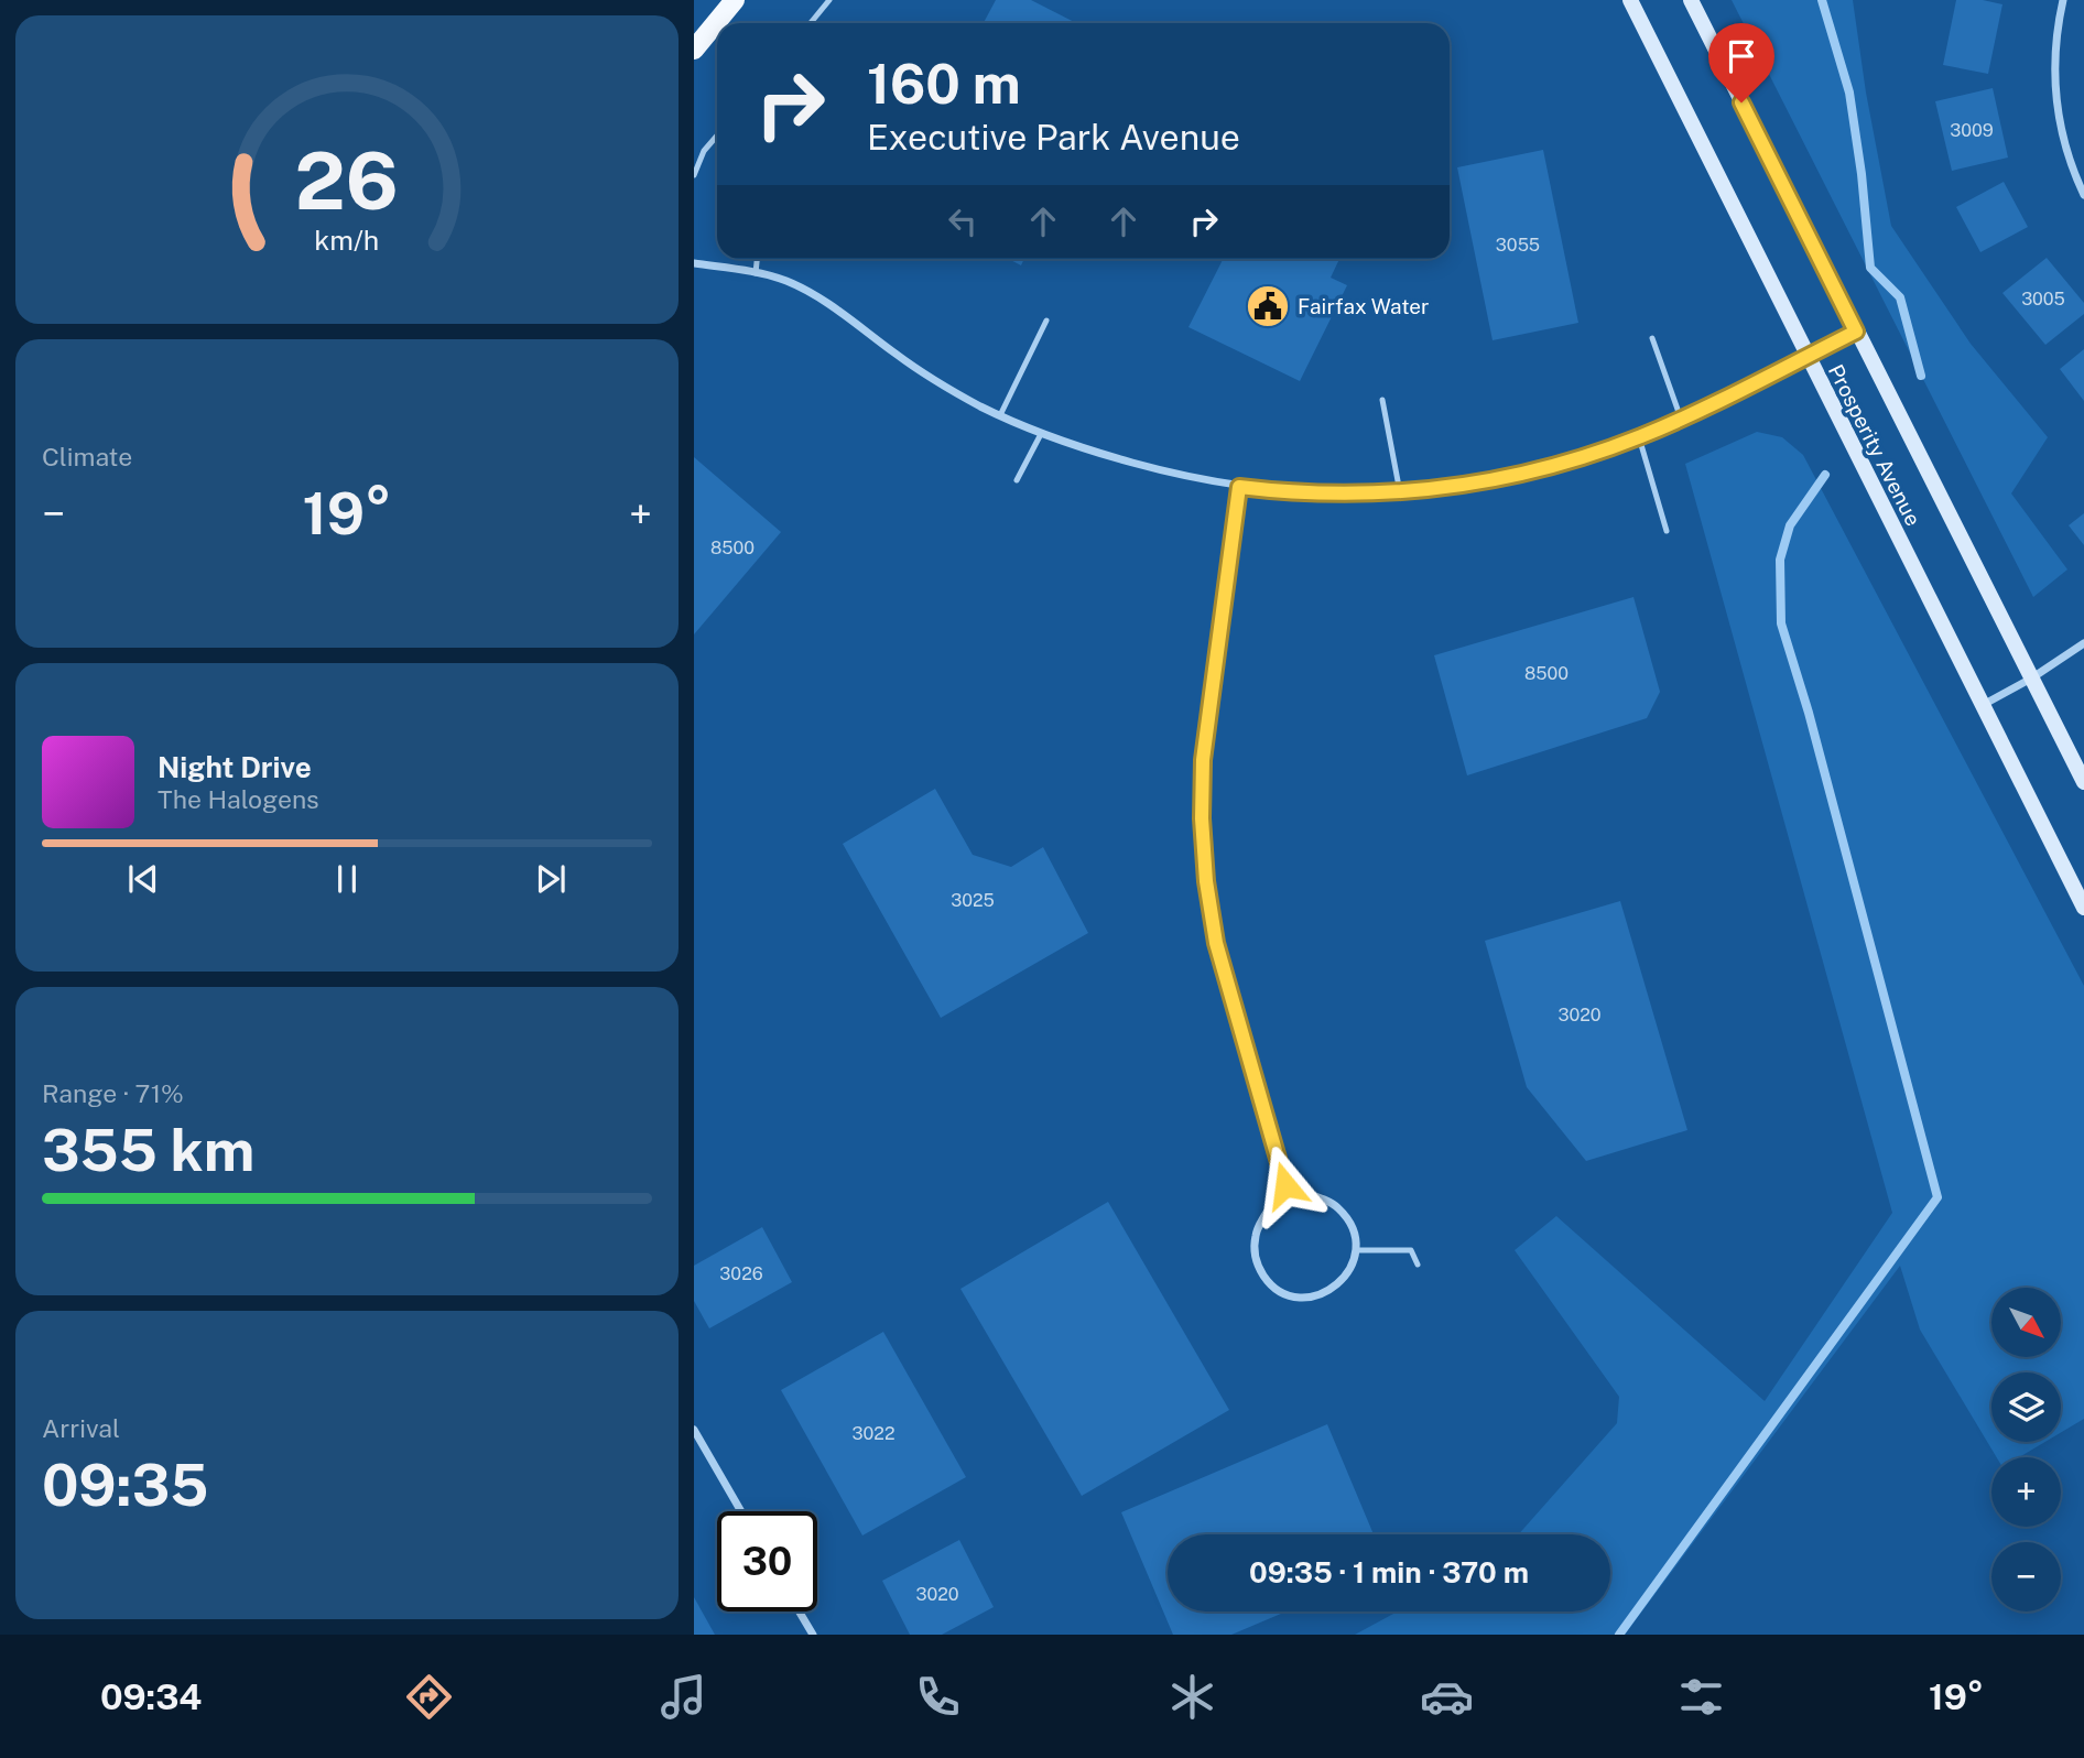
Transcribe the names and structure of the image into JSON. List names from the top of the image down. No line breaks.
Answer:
{"streets":{"main road":["Prosperity Avenue"]},"places":{"public building":["Fairfax Water"]},"house_numbers":["3009","3055","3005","8500","8500","3025","3020","3026","3022","3020"],"north":"bottom right","page":{"turn":["160 m","Executive Park Avenue"],"tile":["Climate",["Range · 71%","355 km"],["Arrival","09:35"]],"heat":["−","19°","+"],"song":["Night Drive","The Halogens"],"map_buttons":["+","−"],"limit":"30","trip":"09:35 · 1 min · 370 m","tabs":["09:34","19°"],"gauge":["26","km/h"]}}
